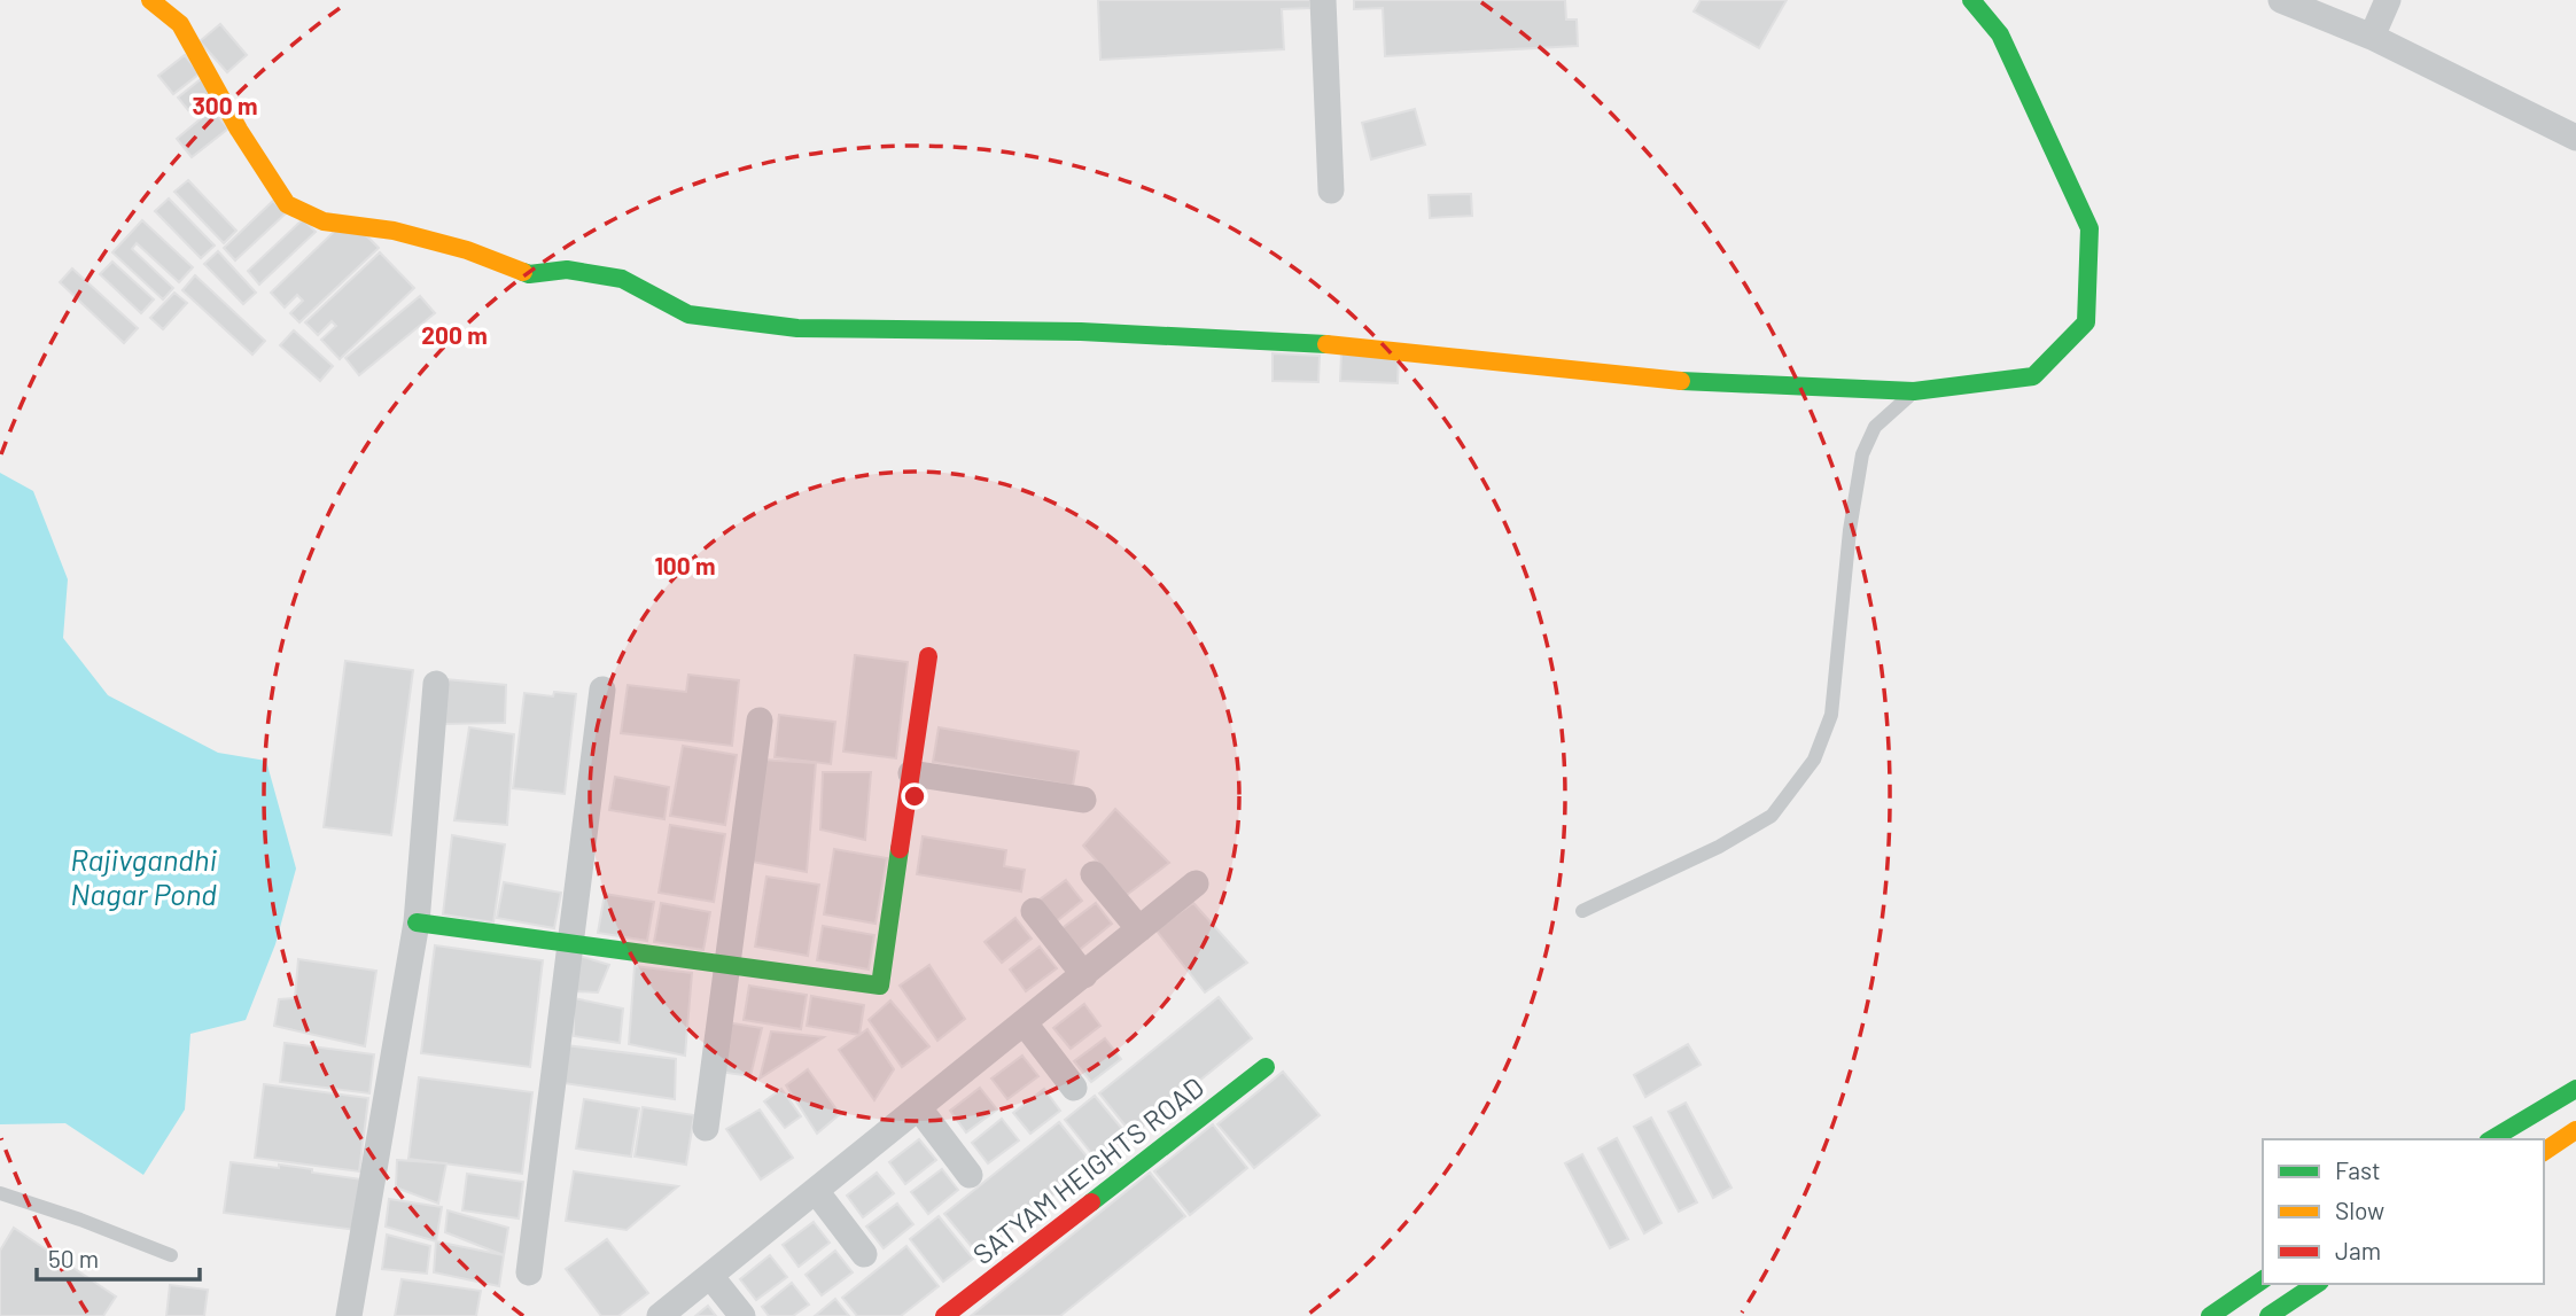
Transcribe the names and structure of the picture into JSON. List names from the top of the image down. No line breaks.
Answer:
{"streets":{"street":["SATYAM HEIGHTS ROAD"]},"water":["Rajivgandhi Nagar Pond"],"legend":["Fast","Slow","Jam"],"scale_bar":"50 m","rings":["300 m","200 m","100 m"]}
